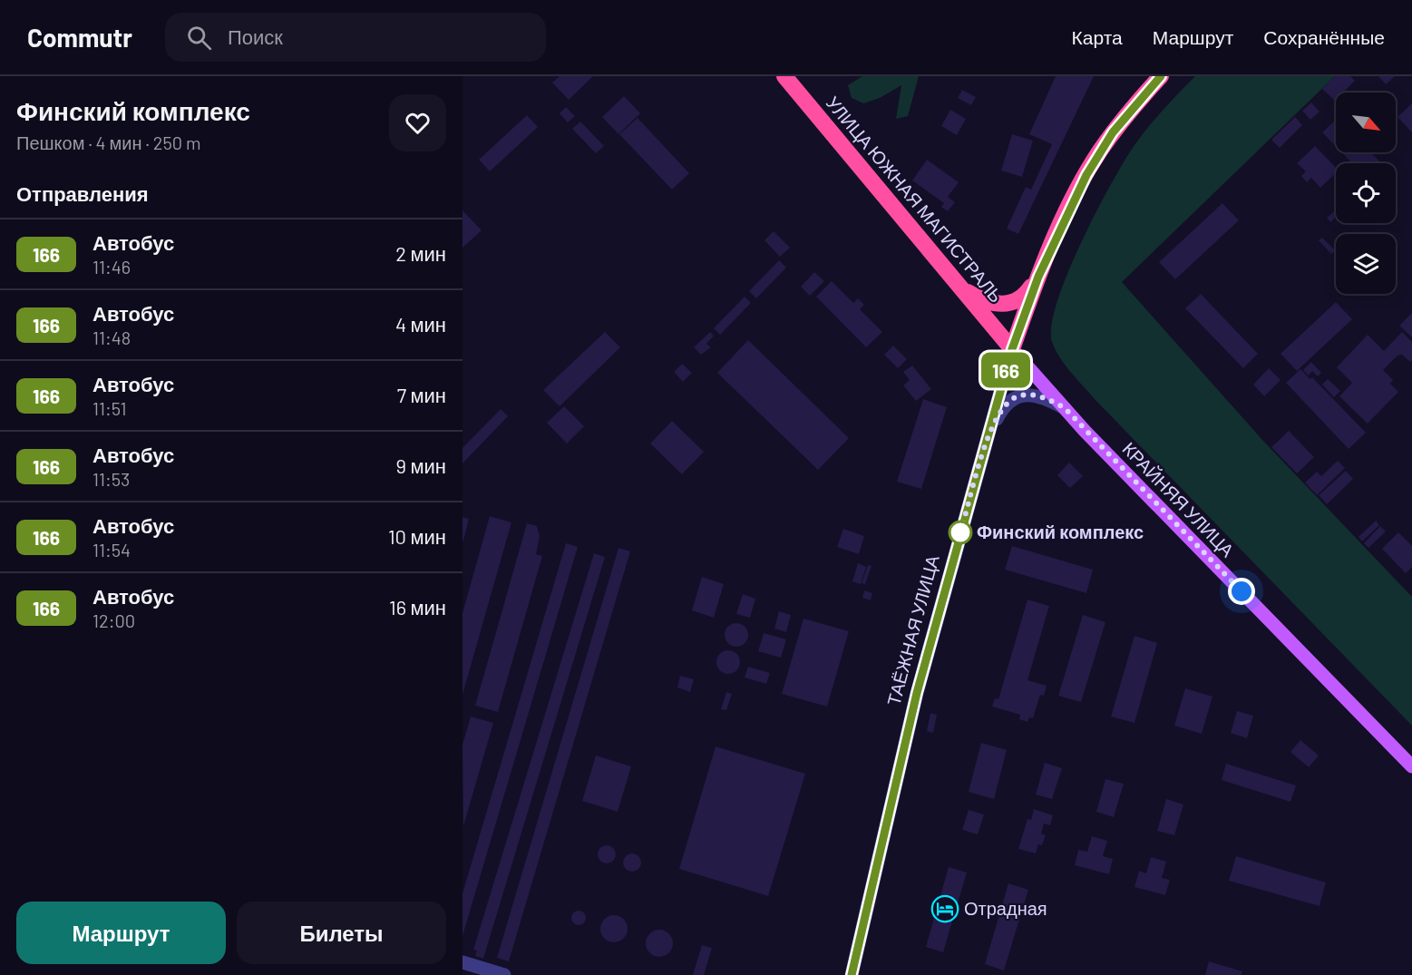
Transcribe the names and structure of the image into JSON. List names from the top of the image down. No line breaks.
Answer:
{"streets":{"highway":["УЛИЦА ЮЖНАЯ МАГИСТРАЛЬ","ТАЁЖНАЯ УЛИЦА"],"main road":["КРАЙНЯЯ УЛИЦА"]},"crossings":[["УЛИЦА ЮЖНАЯ МАГИСТРАЛЬ","КРАЙНЯЯ УЛИЦА"],["УЛИЦА ЮЖНАЯ МАГИСТРАЛЬ","ТАЁЖНАЯ УЛИЦА"],["КРАЙНЯЯ УЛИЦА","ТАЁЖНАЯ УЛИЦА"]],"places":{"other":["Финский комплекс"],"hotel":["Отрадная"]},"lines":["bus line 166"],"north":"bottom right","page":{"header":"Commutr","search":"Поиск","nav":["Карта","Маршрут","Сохранённые"],"heading":[["Финский комплекс","Пешком · 4 мин · 250 m"],"Отправления"],"on_map":"166","list":[{"mark":"166","name":"Автобус","note":"11:46","value":"2 мин"},{"mark":"166","name":"Автобус","note":"11:48","value":"4 мин"},{"mark":"166","name":"Автобус","note":"11:51","value":"7 мин"},{"mark":"166","name":"Автобус","note":"11:53","value":"9 мин"},{"mark":"166","name":"Автобус","note":"11:54","value":"10 мин"},{"mark":"166","name":"Автобус","note":"12:00","value":"16 мин"}],"buttons":["Маршрут","Билеты"]}}
